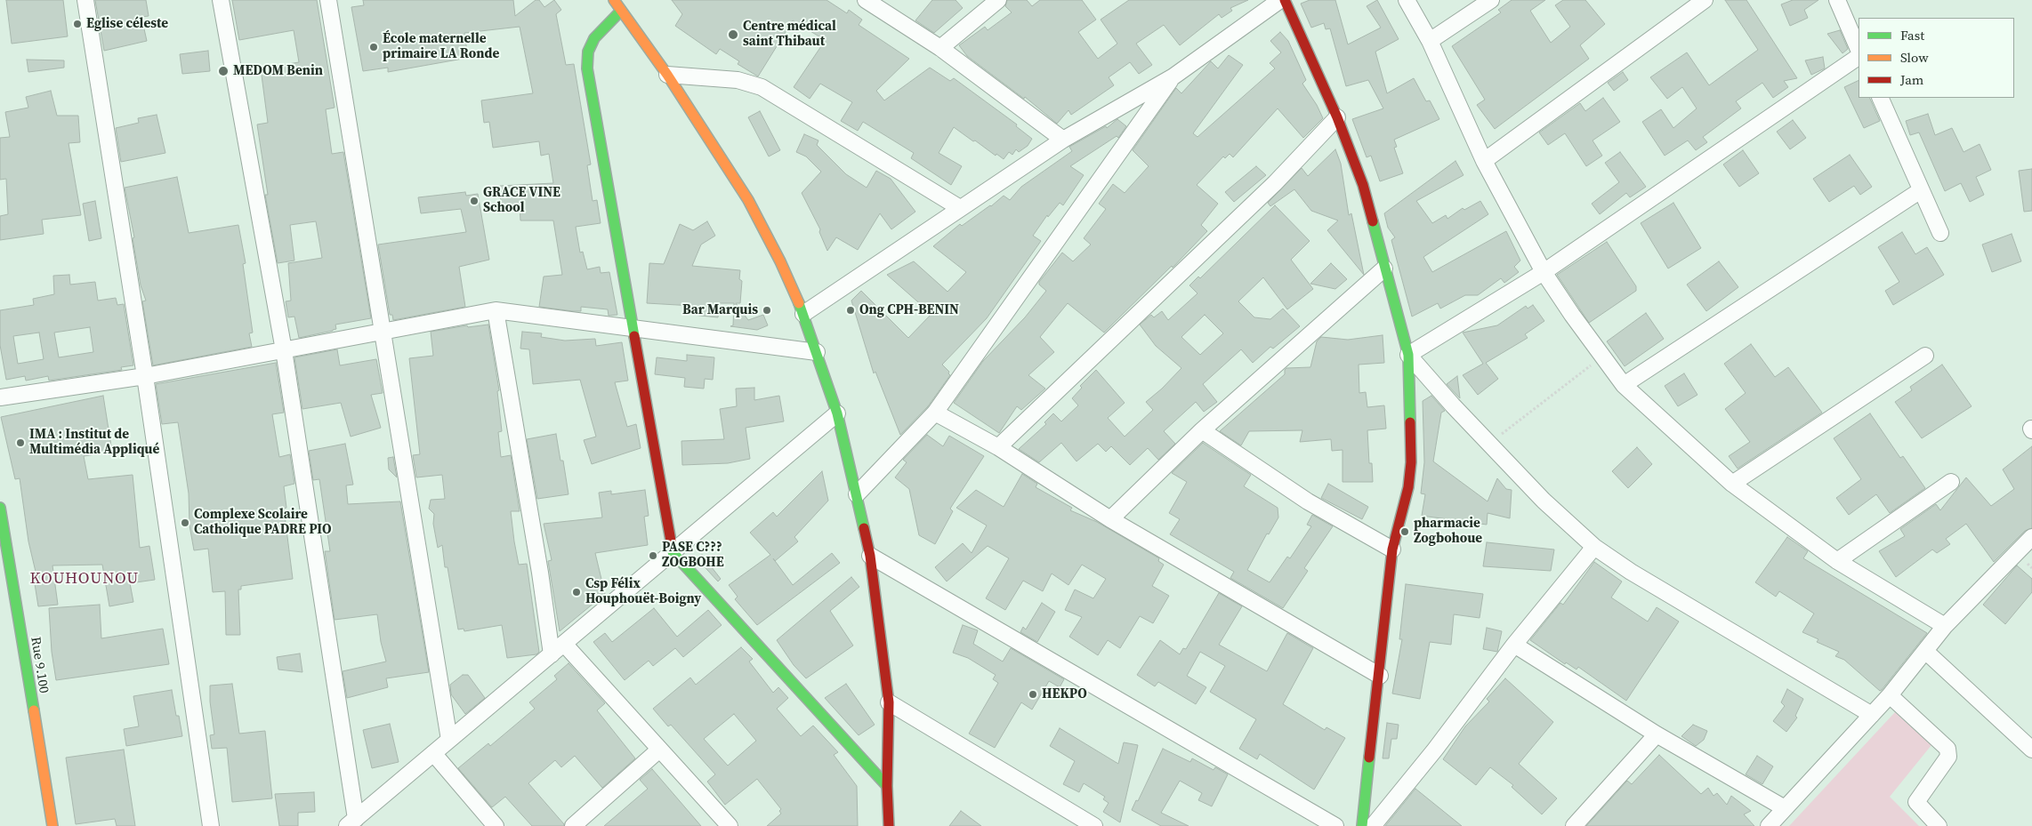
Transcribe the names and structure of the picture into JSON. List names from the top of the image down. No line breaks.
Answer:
{"streets":{"street":["Rue 9.100"]},"districts":["KOUHOUNOU"],"places":["Eglise céleste","Centre médical saint Thibaut","École maternelle primaire LA Ronde","MEDOM Benin","GRACE VINE School","Bar Marquis","Ong CPH-BENIN","IMA : Institut de Multimédia Appliqué","Complexe Scolaire Catholique PADRE PIO","pharmacie Zogbohoue","PASE C??? ZOGBOHE","Csp Félix Houphouët-Boigny","HEKPO"],"legend":["Fast","Slow","Jam"]}
